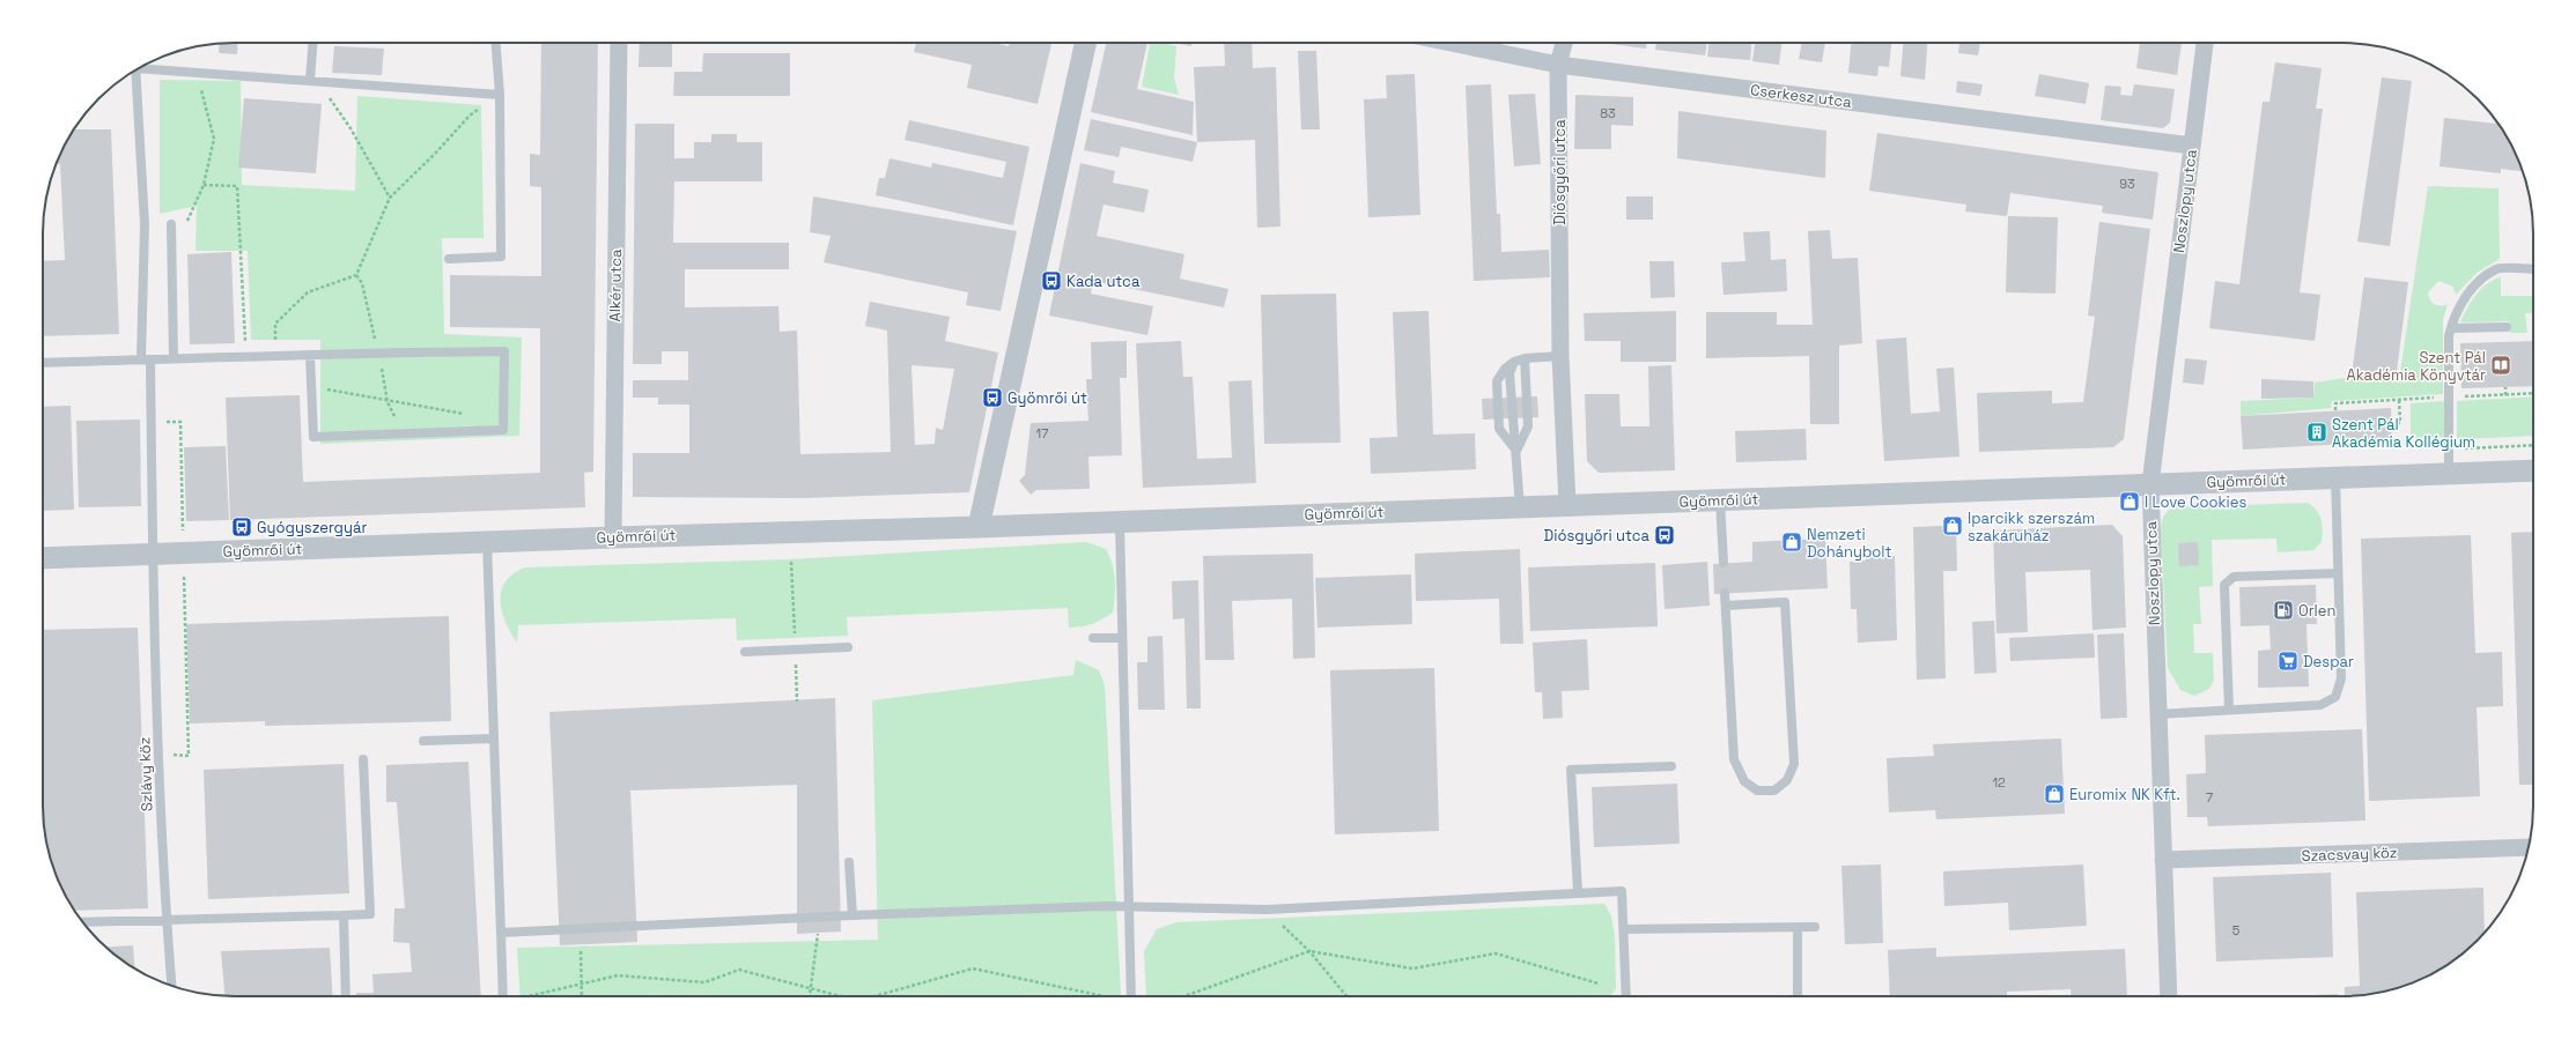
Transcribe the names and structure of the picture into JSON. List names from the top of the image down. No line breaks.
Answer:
{"streets":{"street":["Cserkesz utca","Diósgyőri utca","Noszlopy utca","Alkér utca","Gyömrői út","Szacsvay köz"],"lane":["Szlávy köz"]},"crossings":[["Cserkesz utca","Diósgyőri utca"],["Cserkesz utca","Noszlopy utca"],["Diósgyőri utca","Gyömrői út"],["Noszlopy utca","Gyömrői út"],["Noszlopy utca","Szacsvay köz"],["Alkér utca","Gyömrői út"],["Gyömrői út","Szlávy köz"]],"places":{"bus stop":["Kada utca","Gyömrői út","Gyógyszergyár","Diósgyőri utca"],"library":["Szent Pál Akadémia Könyvtár"],"building":["Szent Pál Akadémia Kollégium"],"shop":["I Love Cookies","Iparcikk szerszám szakáruház","Nemzeti Dohánybolt","Euromix NK Kft."],"fuel station":["Orlen"],"supermarket":["Despar"]},"house_numbers":["83","93","17","12","7","5"]}
